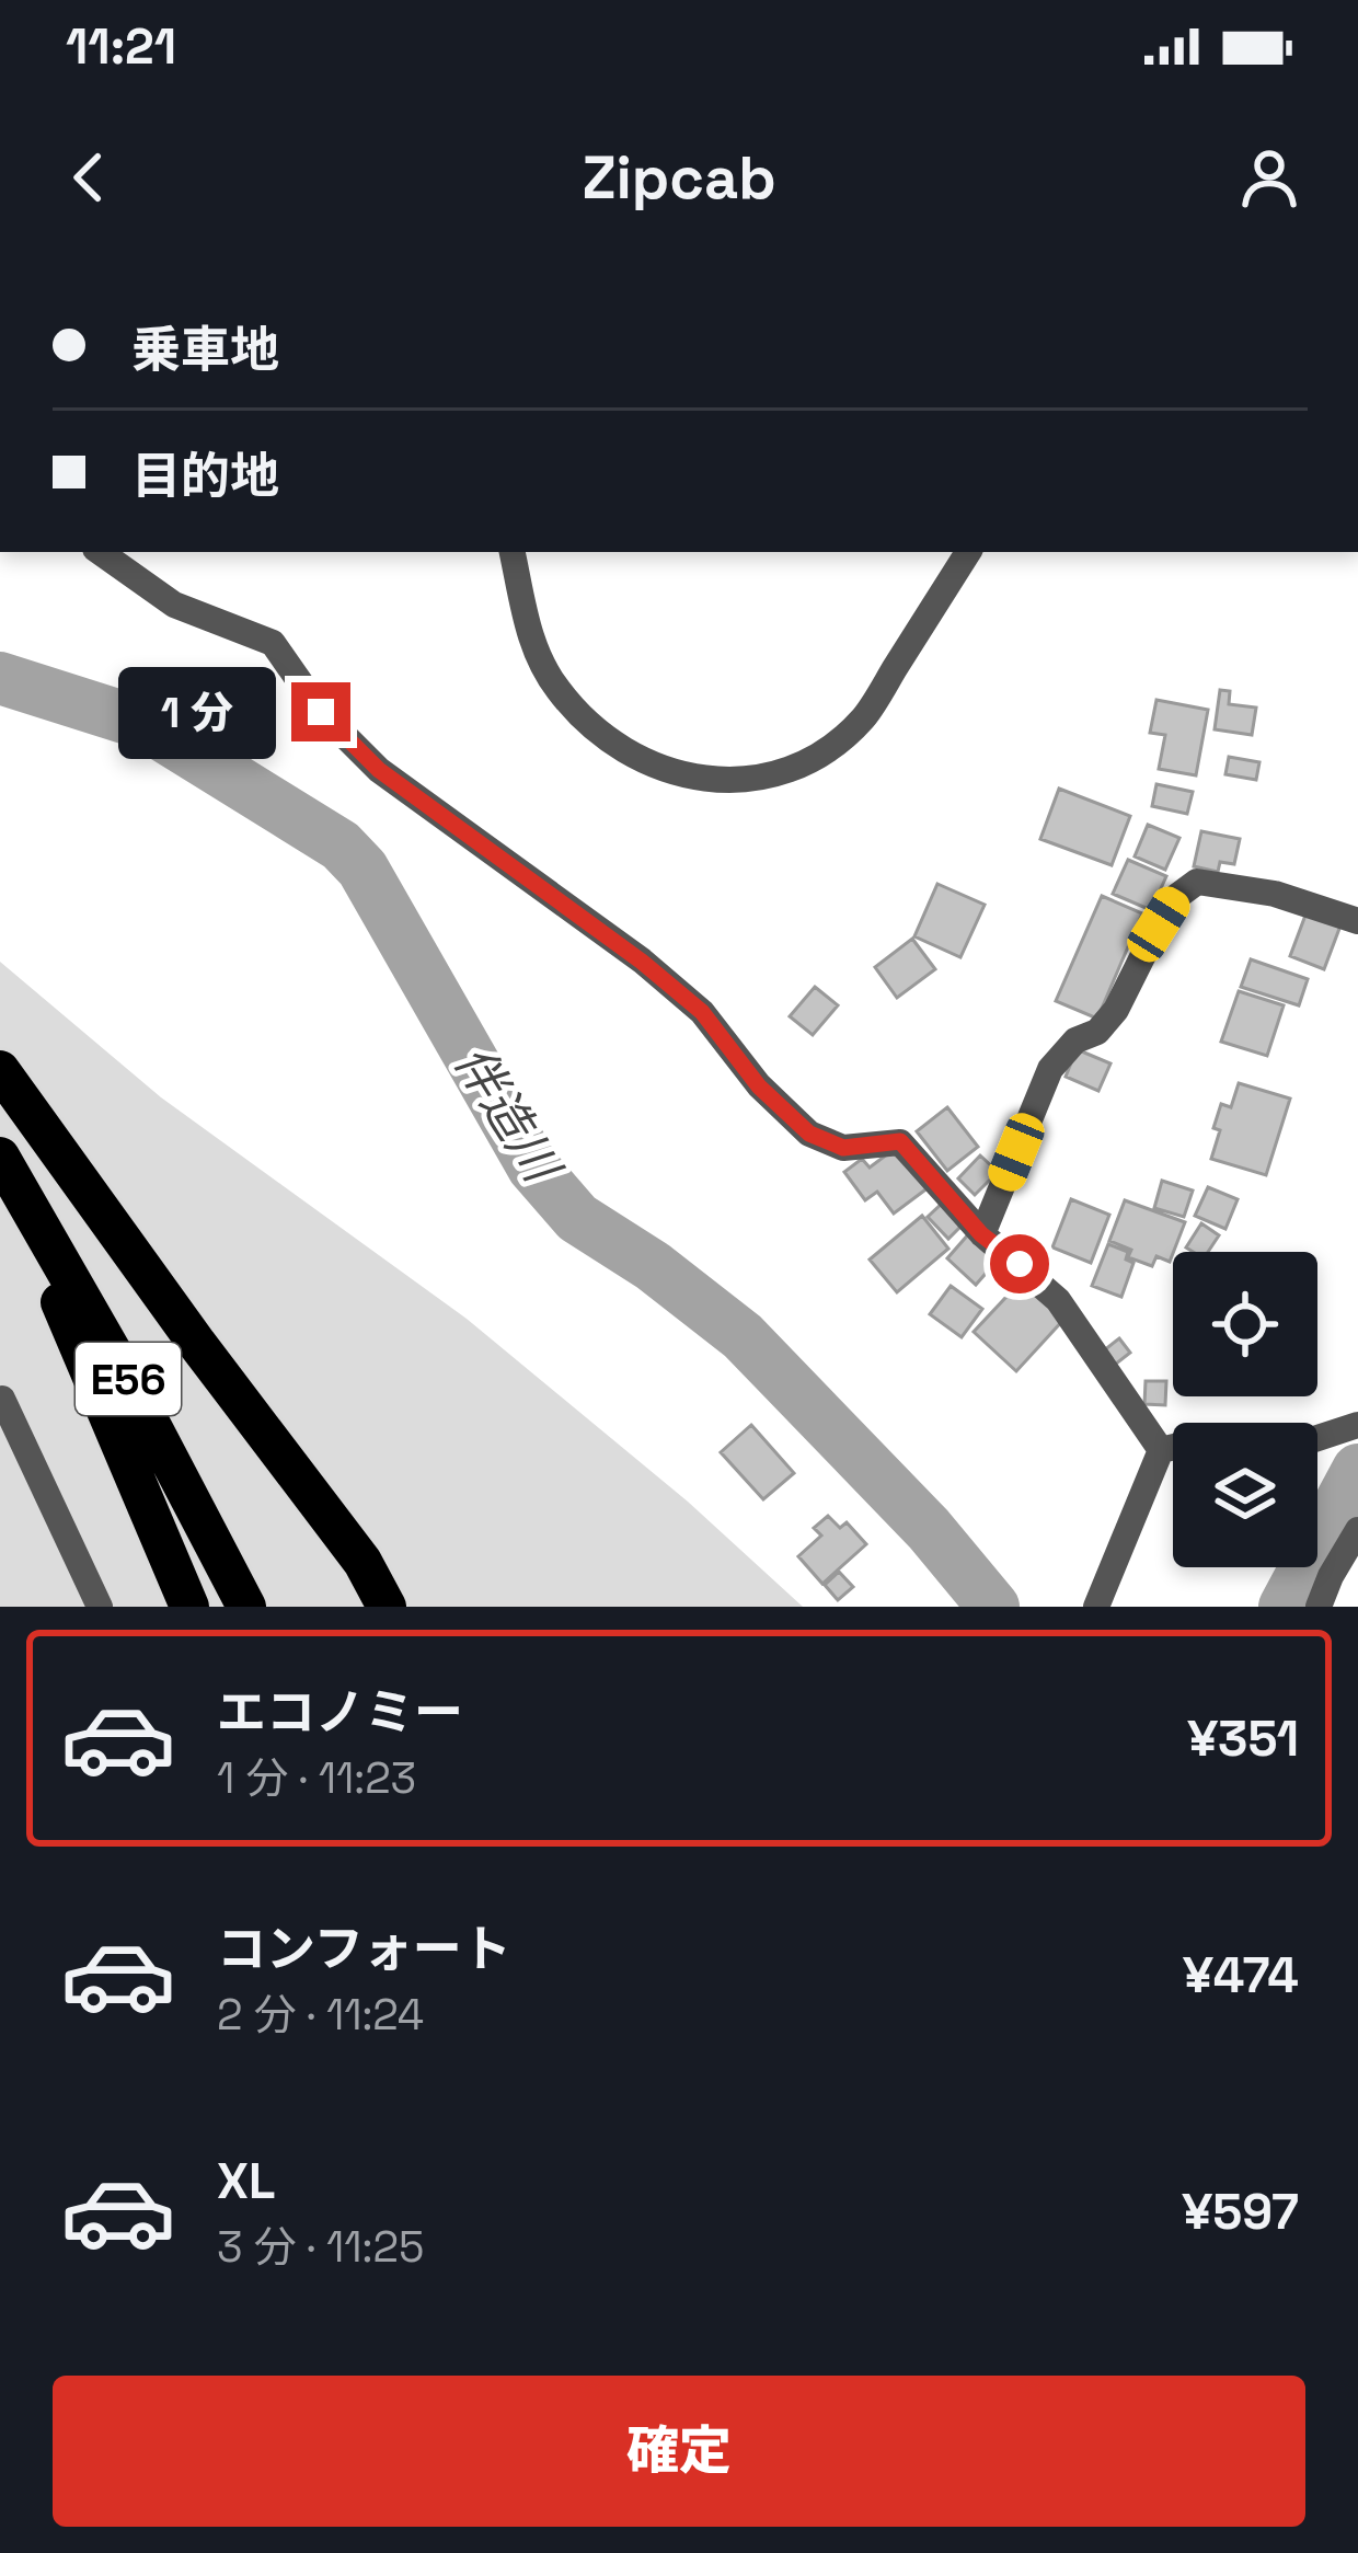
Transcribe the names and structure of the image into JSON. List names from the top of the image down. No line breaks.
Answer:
{"streets":{"highway":["E56"]},"water":["伴造川"],"page":{"status":"11:21","header":"Zipcab","banner":["乗車地","目的地"],"bubble":"1 分","list":[{"name":"エコノミー","note":"1 分 · 11:23","value":"¥351"},{"name":"コンフォート","note":"2 分 · 11:24","value":"¥474"},{"name":"XL","note":"3 分 · 11:25","value":"¥597"}],"buttons":"確定"}}
